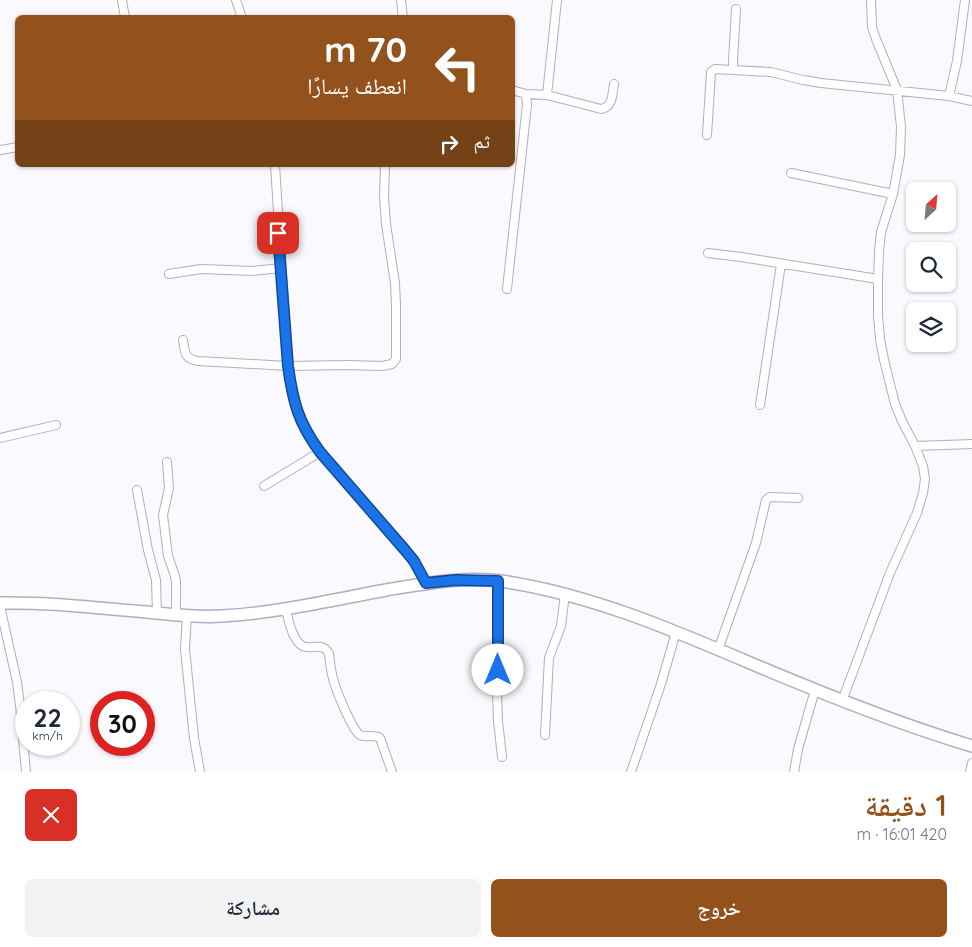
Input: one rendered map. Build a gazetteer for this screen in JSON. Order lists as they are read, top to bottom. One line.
{"north":"top right","page":{"turn":["70 m","انعطف يسارًا"],"then":"ثم","speed":"22 km/h","limit":"30","heading":["1 دقيقة","420 m · 16:01"],"buttons":["خروج","مشاركة"]}}
